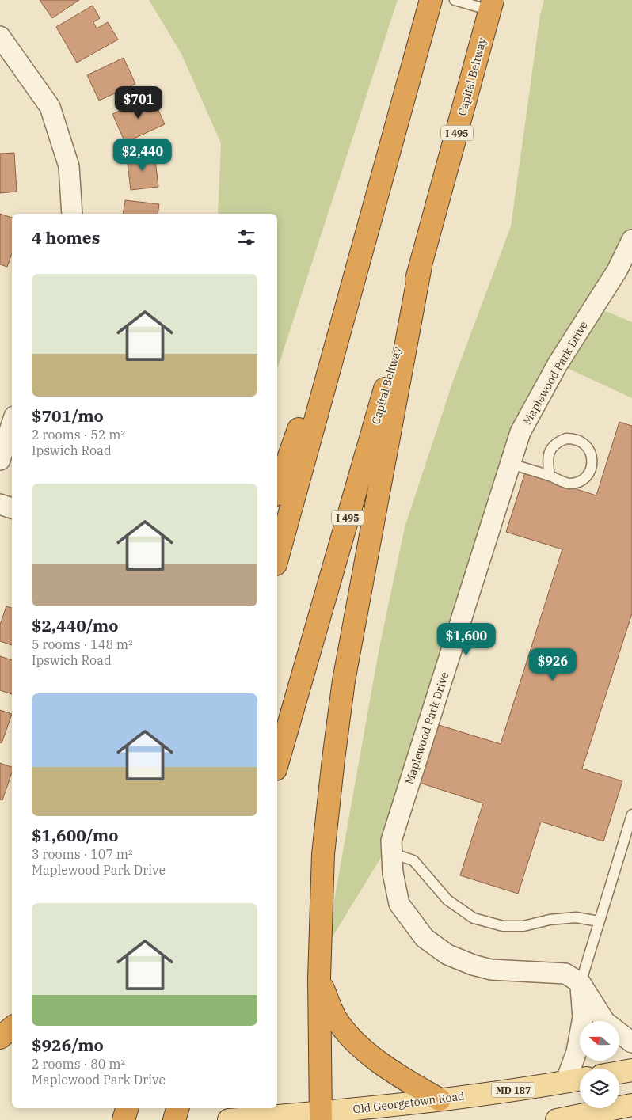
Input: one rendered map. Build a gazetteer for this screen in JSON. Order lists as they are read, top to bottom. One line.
{"streets":{"highway":["Capital Beltway","I 495"],"main road":["MD 187","Old Georgetown Road"],"street":["Maplewood Park Drive"]},"north":"left","page":{"price":["$701","$2,440","$1,600","$926"],"heading":"4 homes","list":[{"name":"$701/mo","note":"2 rooms · 52 m² · Ipswich Road"},{"name":"$2,440/mo","note":"5 rooms · 148 m² · Ipswich Road"},{"name":"$1,600/mo","note":"3 rooms · 107 m² · Maplewood Park Drive"},{"name":"$926/mo","note":"2 rooms · 80 m² · Maplewood Park Drive"}]}}
